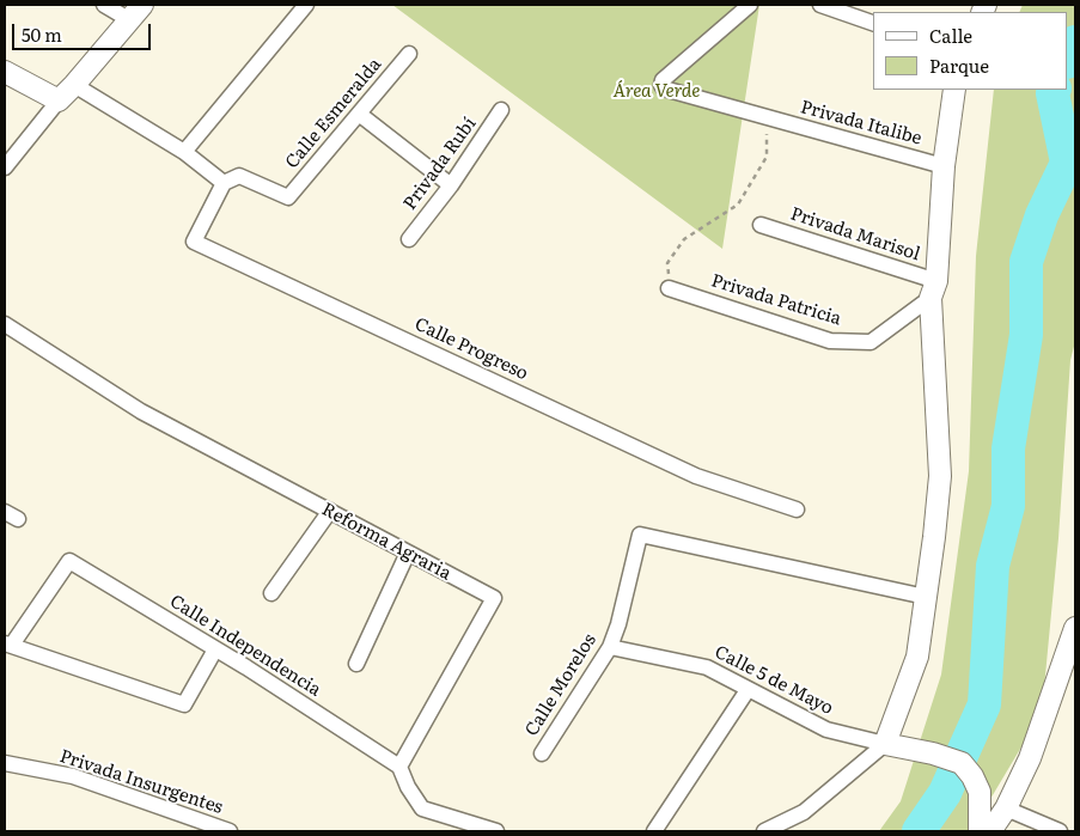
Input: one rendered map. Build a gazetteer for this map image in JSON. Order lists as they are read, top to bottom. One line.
{"streets":{"street":["Calle Esmeralda","Privada Italibe","Privada Rubí","Privada Marisol","Privada Patricia","Calle Progreso","Reforma Agraria","Calle Independencia","Calle 5 de Mayo","Calle Morelos","Privada Insurgentes"]},"crossings":[["Calle Esmeralda","Calle Progreso"],["Privada Marisol","Privada Patricia"],["Reforma Agraria","Calle Independencia"],["Calle 5 de Mayo","Calle Morelos"]],"parks":["Área Verde"],"legend":["Calle","Parque"],"scale_bar":"50 m"}
